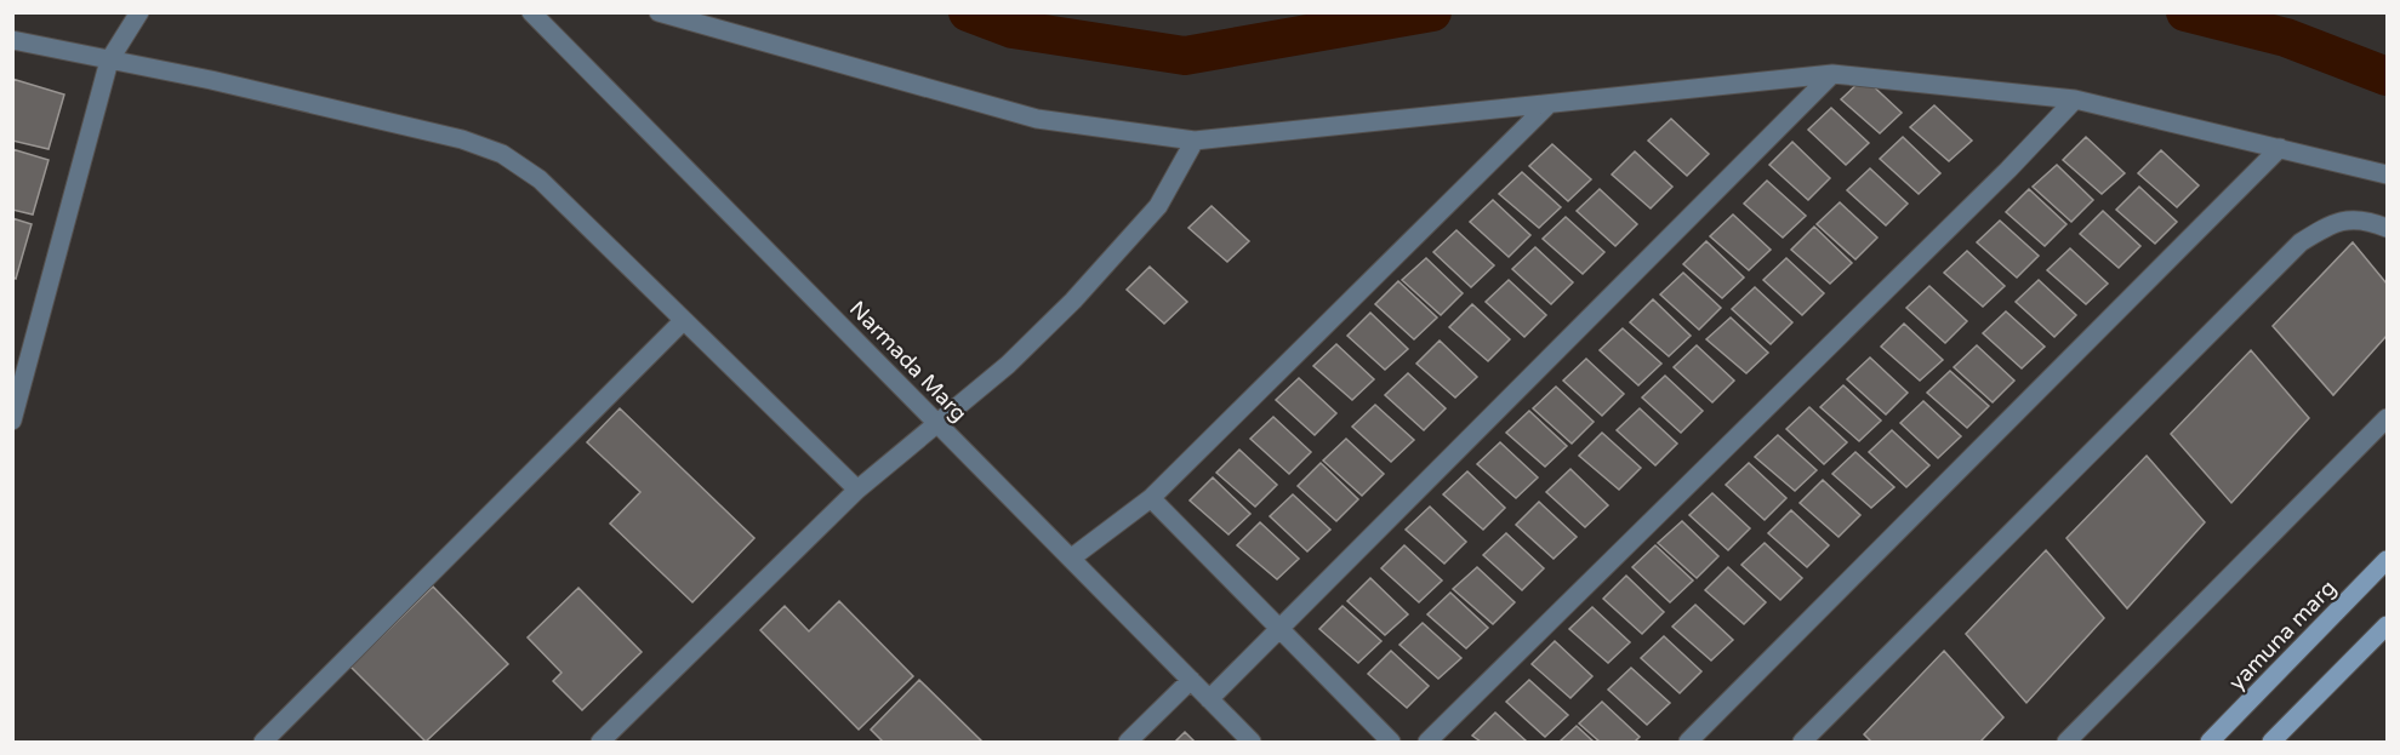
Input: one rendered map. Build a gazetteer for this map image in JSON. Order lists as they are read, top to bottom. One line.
{"streets":{"street":["Narmada Marg","yamuna marg"]}}
